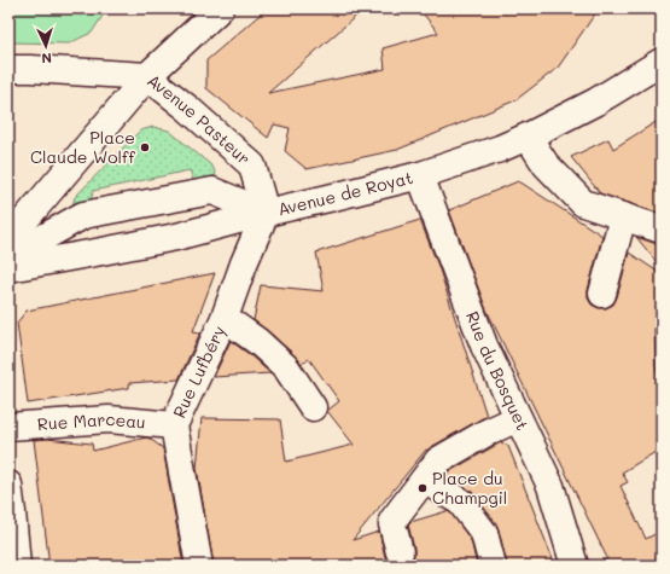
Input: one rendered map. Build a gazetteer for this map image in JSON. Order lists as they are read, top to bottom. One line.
{"streets":{"street":["Avenue Pasteur","Avenue de Royat","Rue du Bosquet","Rue Lufbéry","Rue Marceau"]},"crossings":[["Avenue Pasteur","Avenue de Royat"],["Avenue Pasteur","Rue Lufbéry"],["Avenue de Royat","Rue du Bosquet"],["Avenue de Royat","Rue Lufbéry"],["Rue Lufbéry","Rue Marceau"]],"places":["Place Claude Wolff","Place du Champgil"],"north":"bottom"}
